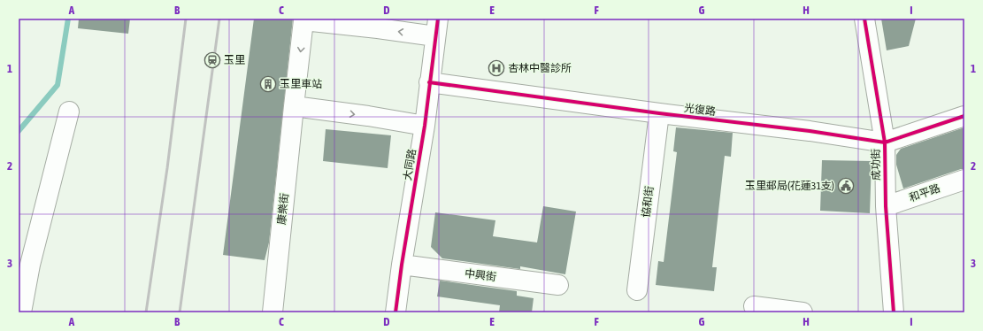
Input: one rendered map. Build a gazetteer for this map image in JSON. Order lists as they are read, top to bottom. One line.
{"streets":{"street":["光復路","大同路","成功街","和平路","協和街","康樂街","中興街"]},"crossings":[["光復路","大同路"],["光復路","成功街"],["光復路","協和街"],["大同路","中興街"],["成功街","和平路"]],"places":{"station":["玉里"],"hospital":["杏林中醫診所"],"building":["玉里車站"],"public building":["玉里郵局(花蓮31支)"]},"grid":{"columns":["A","B","C","D","E","F","G","H","I"],"rows":["1","2","3"]}}
